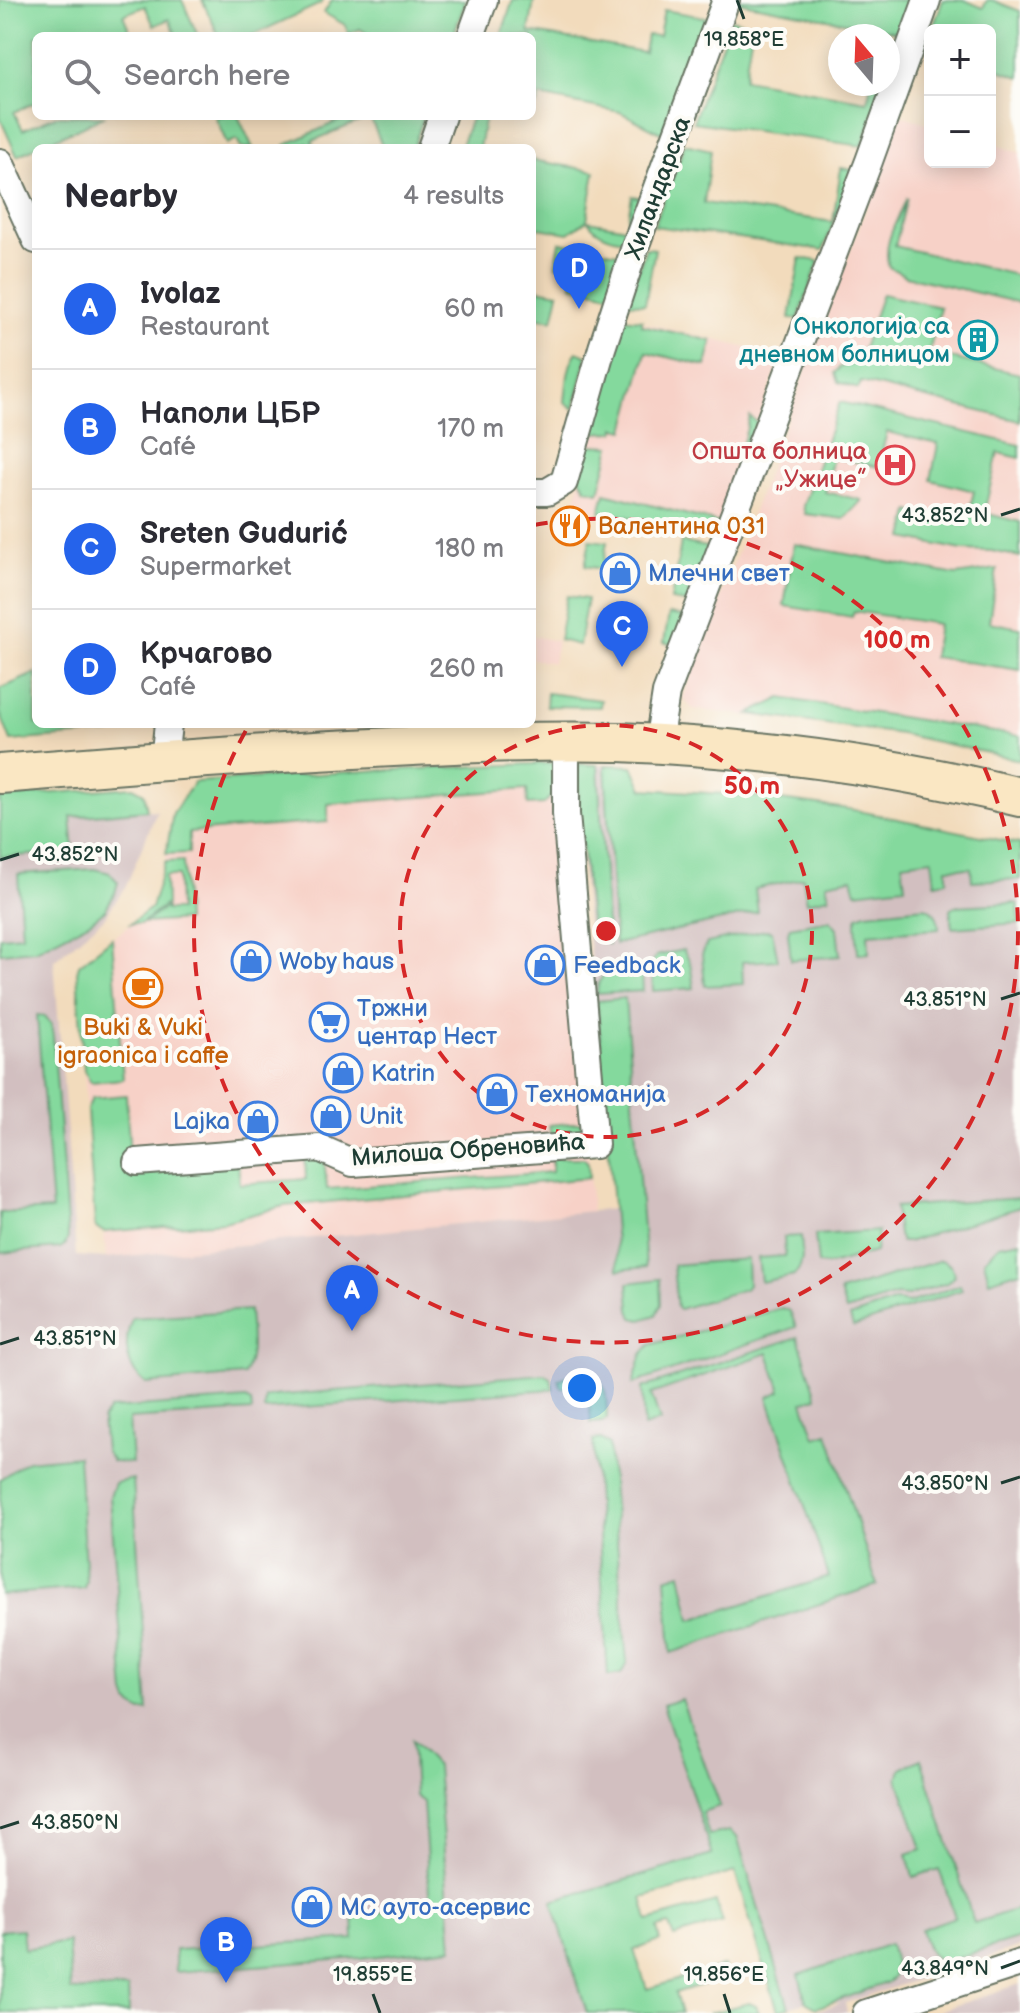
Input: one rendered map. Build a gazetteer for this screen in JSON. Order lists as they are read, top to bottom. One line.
{"streets":{"street":["Хиландарска","Милоша Обреновића"]},"places":{"building":["Онкологија са дневном болницом"],"hospital":["Општа болница „Ужице”"],"restaurant":["Валентина 031"],"shop":["Млечни свет","Woby haus","Feedback","Katrin","Техноманија","Unit","Lajka","МС ауто-асервис"],"cafe":["Buki & Vuki igraonica i caffe"],"supermarket":["Тржни центар Нест"]},"north":"top","page":{"map_buttons":["+","−"],"search":"Search here","heading":["Nearby","4 results"],"pins":["D","C","A","B"],"list":[{"mark":"A","name":"Ivolaz","note":"Restaurant","value":"60 m"},{"mark":"B","name":"Наполи ЦБР","note":"Café","value":"170 m"},{"mark":"C","name":"Sreten Gudurić","note":"Supermarket","value":"180 m"},{"mark":"D","name":"Крчагово","note":"Café","value":"260 m"}]},"coordinates":["19.858°E","43.852°N","43.851°N","43.850°N","43.849°N","19.855°E","19.856°E"],"rings":["100 m","50 m"]}
